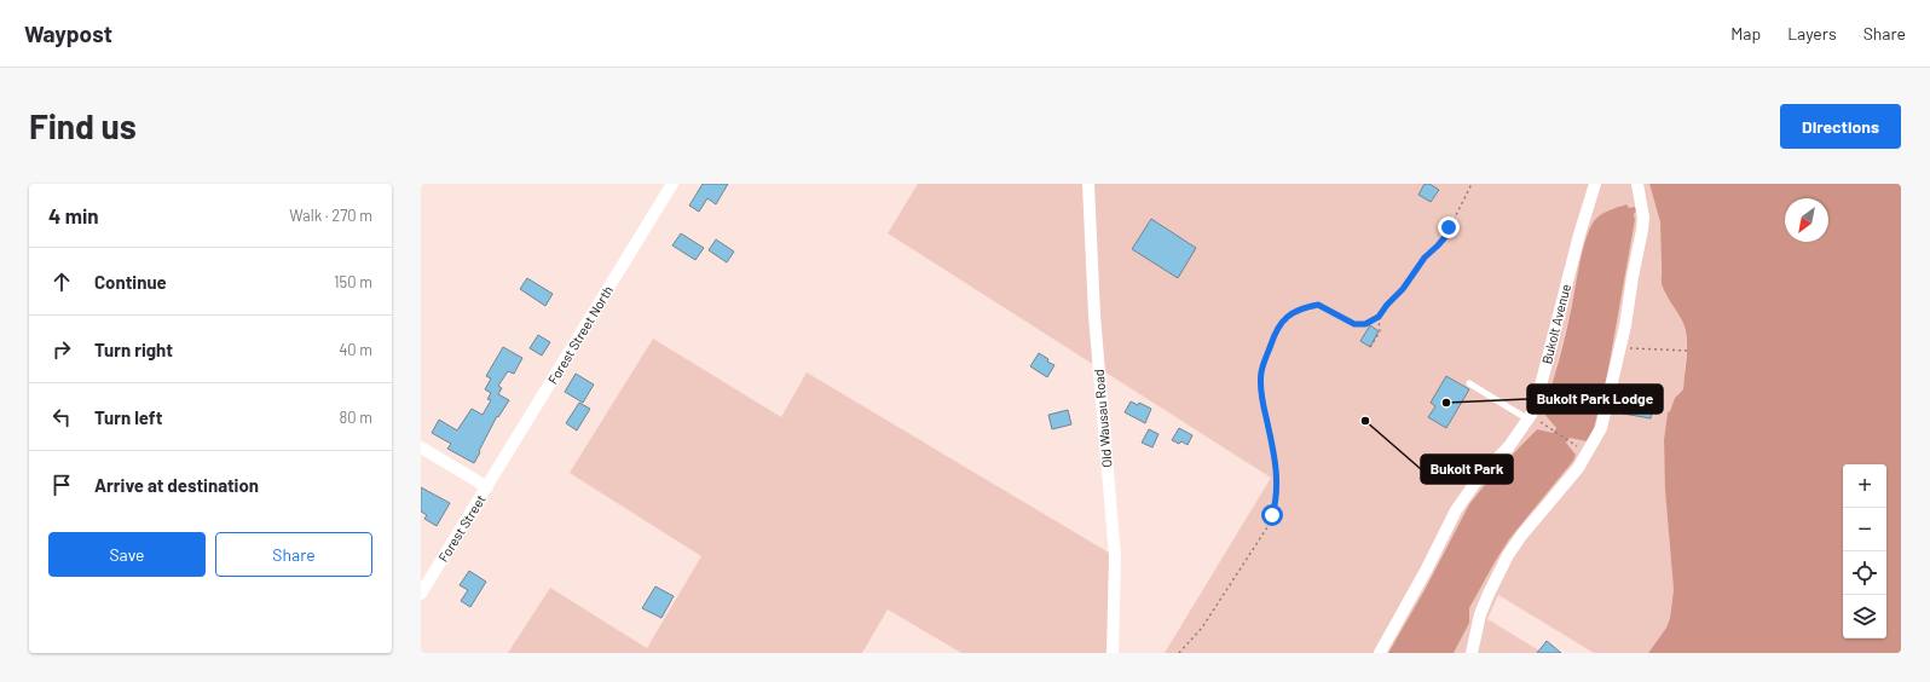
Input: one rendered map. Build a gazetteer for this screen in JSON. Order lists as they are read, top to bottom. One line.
{"streets":{"street":["Bukolt Avenue","Forest Street North","Old Wausau Road","Forest Street"]},"crossings":[["Forest Street North","Forest Street"]],"places":["Bukolt Park Lodge","Bukolt Park"],"north":"bottom left","page":{"header":"Waypost","nav":["Map","Layers","Share"],"buttons":["Directions",["Save","Share"]],"title":"Find us","heading":["4 min","Walk · 270 m"],"list":[["Continue","150 m"],["Turn right","40 m"],["Turn left","80 m"],"Arrive at destination"],"map_buttons":["+","−"]}}
